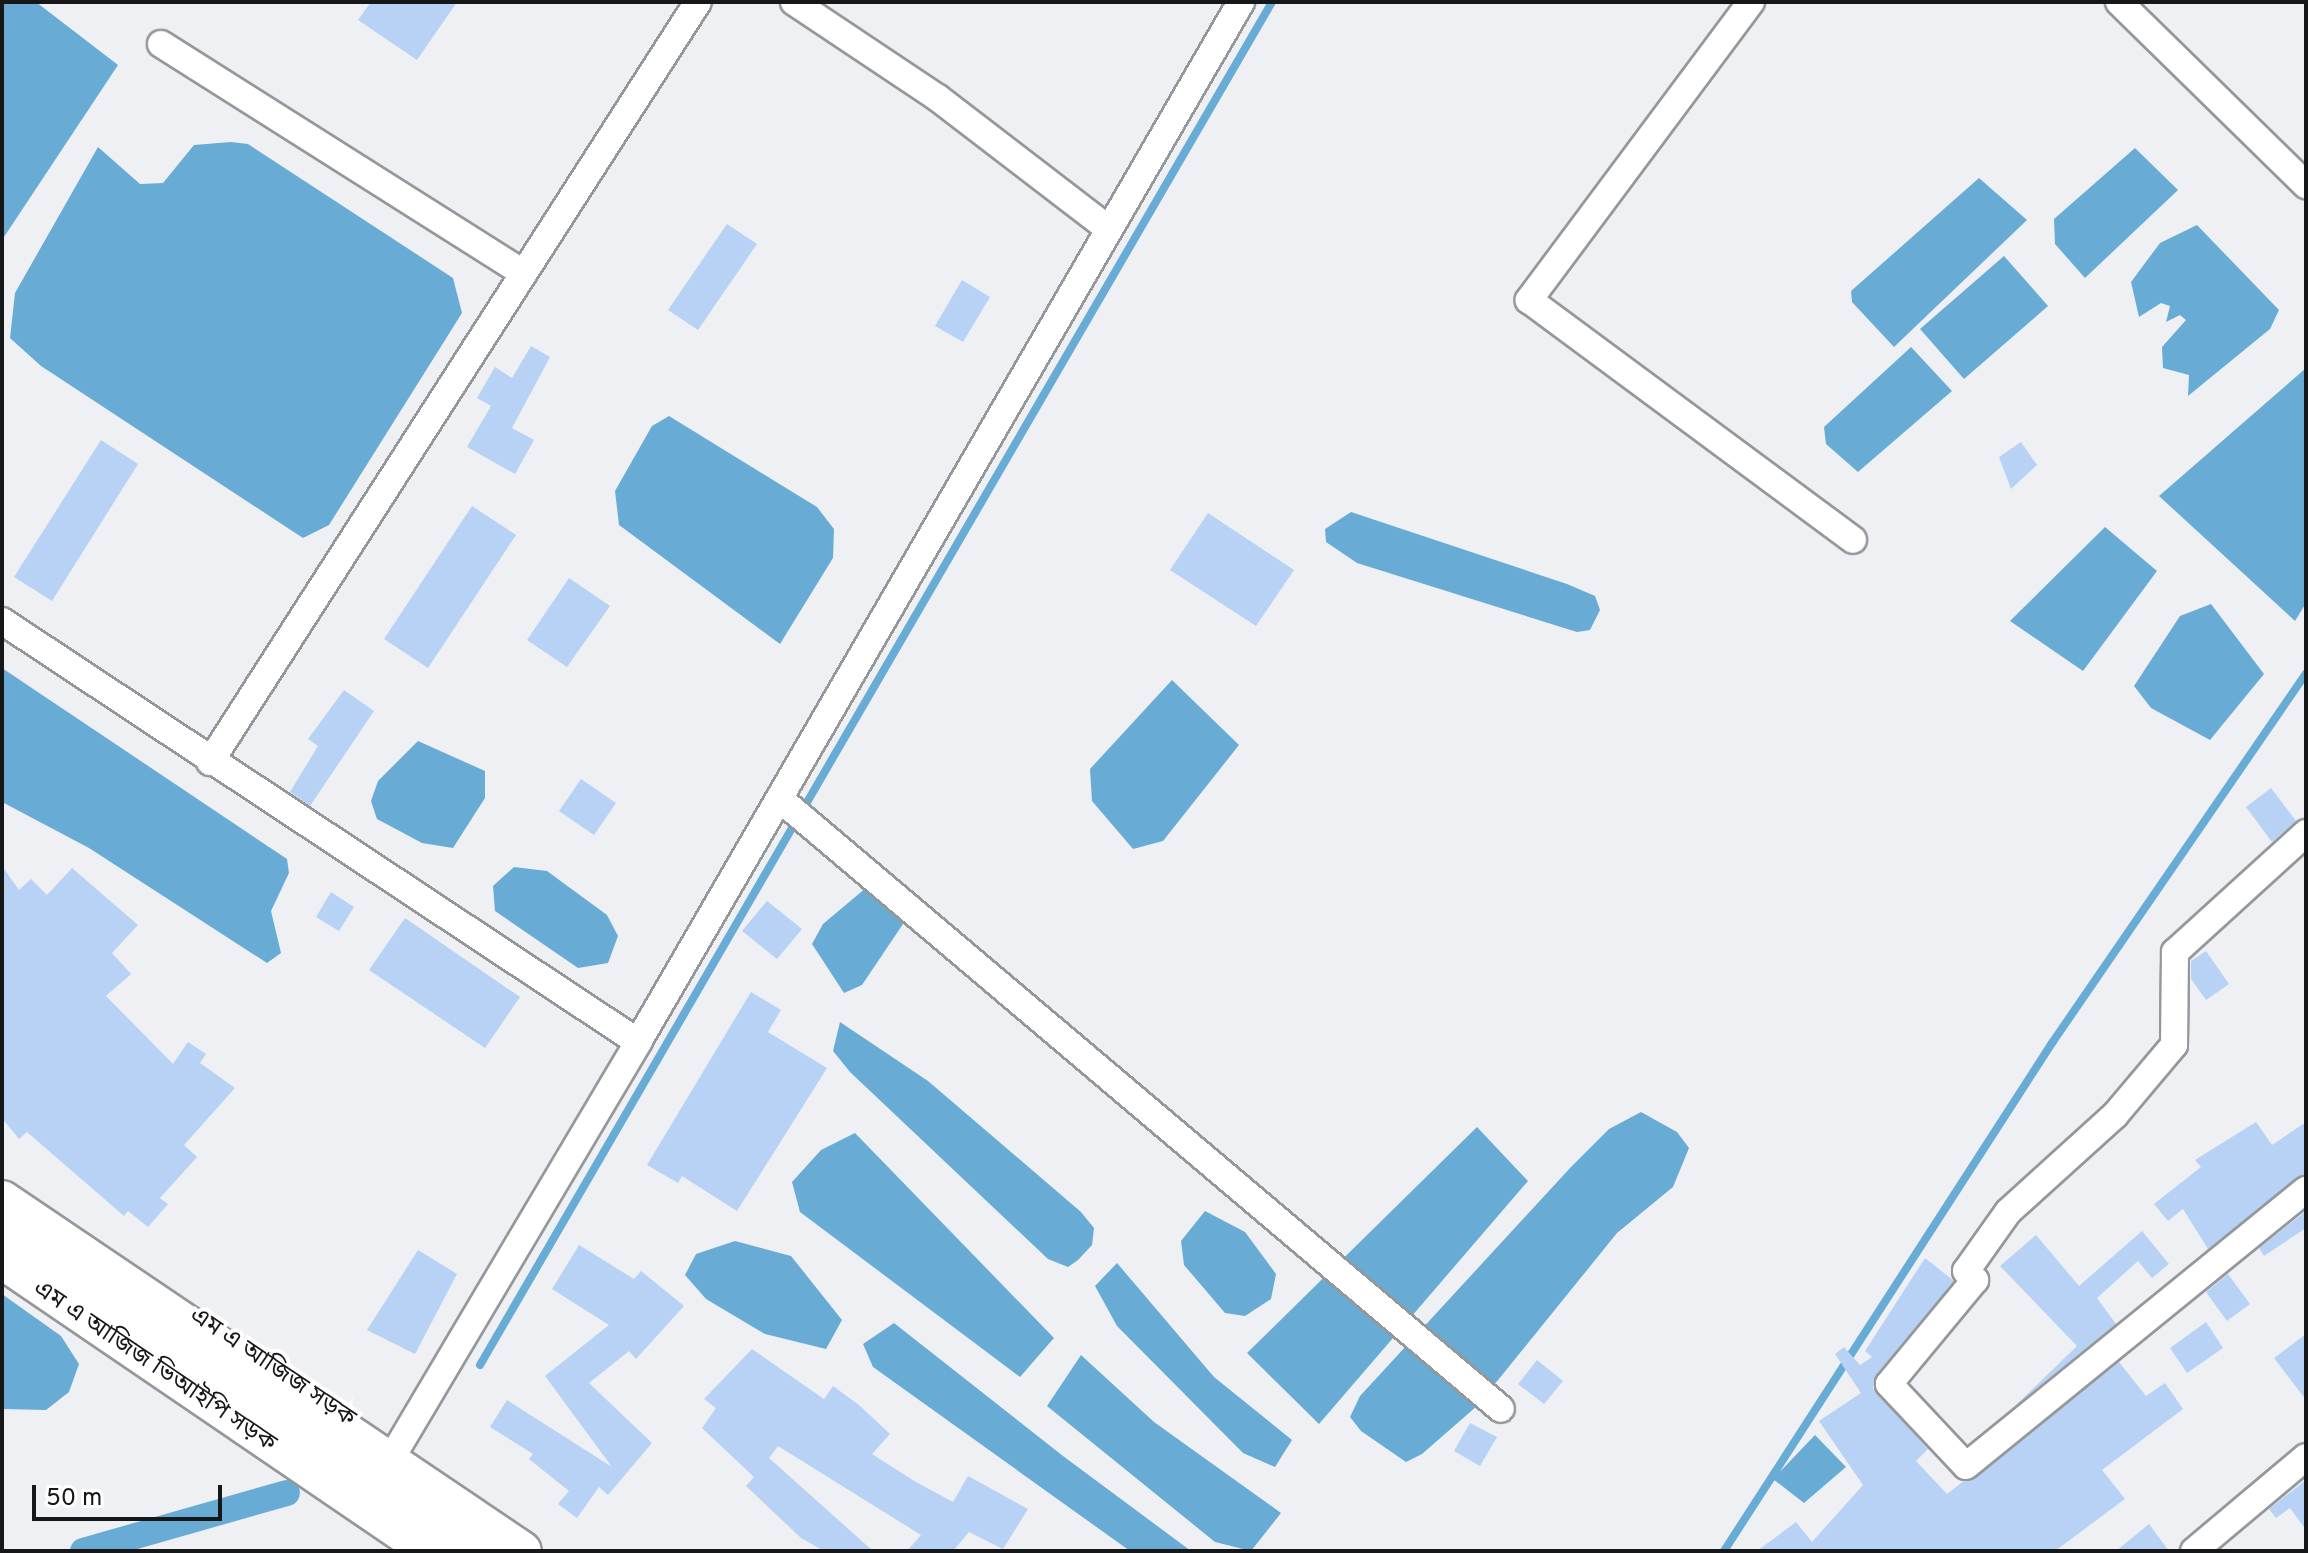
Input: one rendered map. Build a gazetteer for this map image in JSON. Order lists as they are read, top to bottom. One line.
{"streets":{"main road":["এম এ আজিজ ভিআইপি সড়ক","এম এ আজিজ সড়ক"]},"scale_bar":"50 m"}
